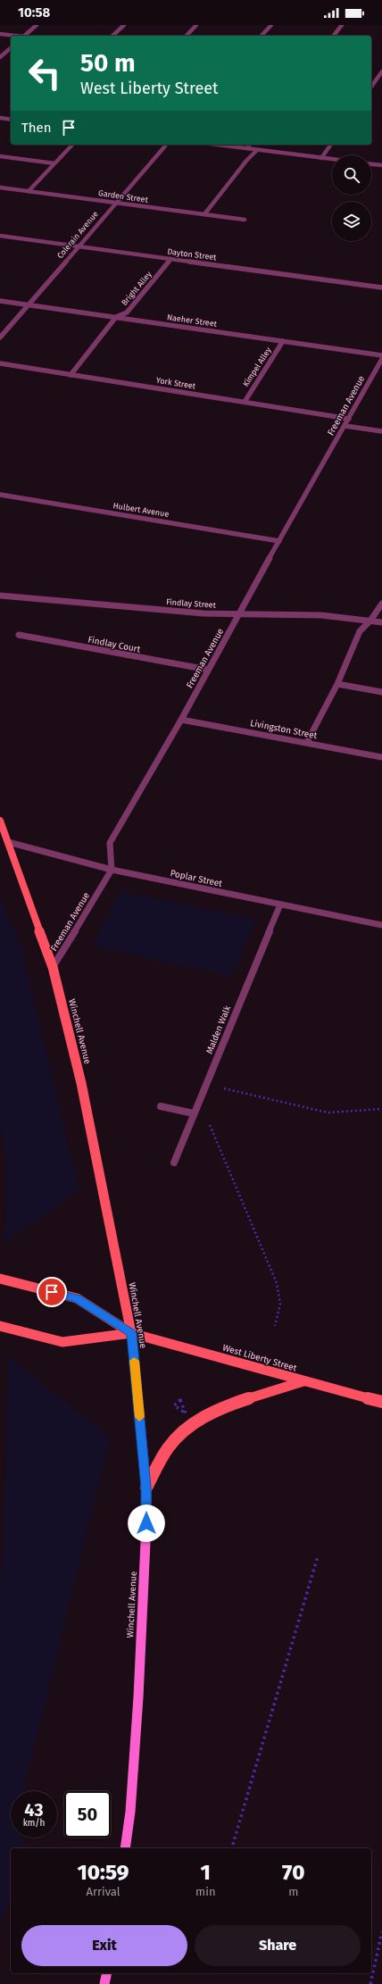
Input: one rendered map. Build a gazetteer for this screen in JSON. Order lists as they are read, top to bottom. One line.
{"streets":{"main road":["Winchell Avenue","West Liberty Street"],"street":["Garden Street","Colerain Avenue","Dayton Street","Bright Alley","Naeher Street","Kimpel Alley","York Street","Freeman Avenue","Hulbert Avenue","Findlay Street","Findlay Court","Livingston Street","Poplar Street","Malden Walk"]},"crossings":[["Garden Street","Colerain Avenue"],["Colerain Avenue","Dayton Street"],["Colerain Avenue","Naeher Street"],["Dayton Street","Bright Alley"],["Bright Alley","Naeher Street"],["Bright Alley","York Street"],["Naeher Street","Kimpel Alley"],["Kimpel Alley","York Street"],["York Street","Freeman Avenue"],["Freeman Avenue","Hulbert Avenue"],["Freeman Avenue","Findlay Street"],["Freeman Avenue","Findlay Court"],["Freeman Avenue","Livingston Street"],["Freeman Avenue","Poplar Street"],["Freeman Avenue","Winchell Avenue"],["Poplar Street","Malden Walk"],["Poplar Street","Winchell Avenue"],["Winchell Avenue","West Liberty Street"]],"page":{"status":"10:58","turn":["50 m","West Liberty Street"],"then":"Then","speed":"43 km/h","limit":"50","eta":["10:59","Arrival","1","min","70","m"],"buttons":["Exit","Share"]}}
